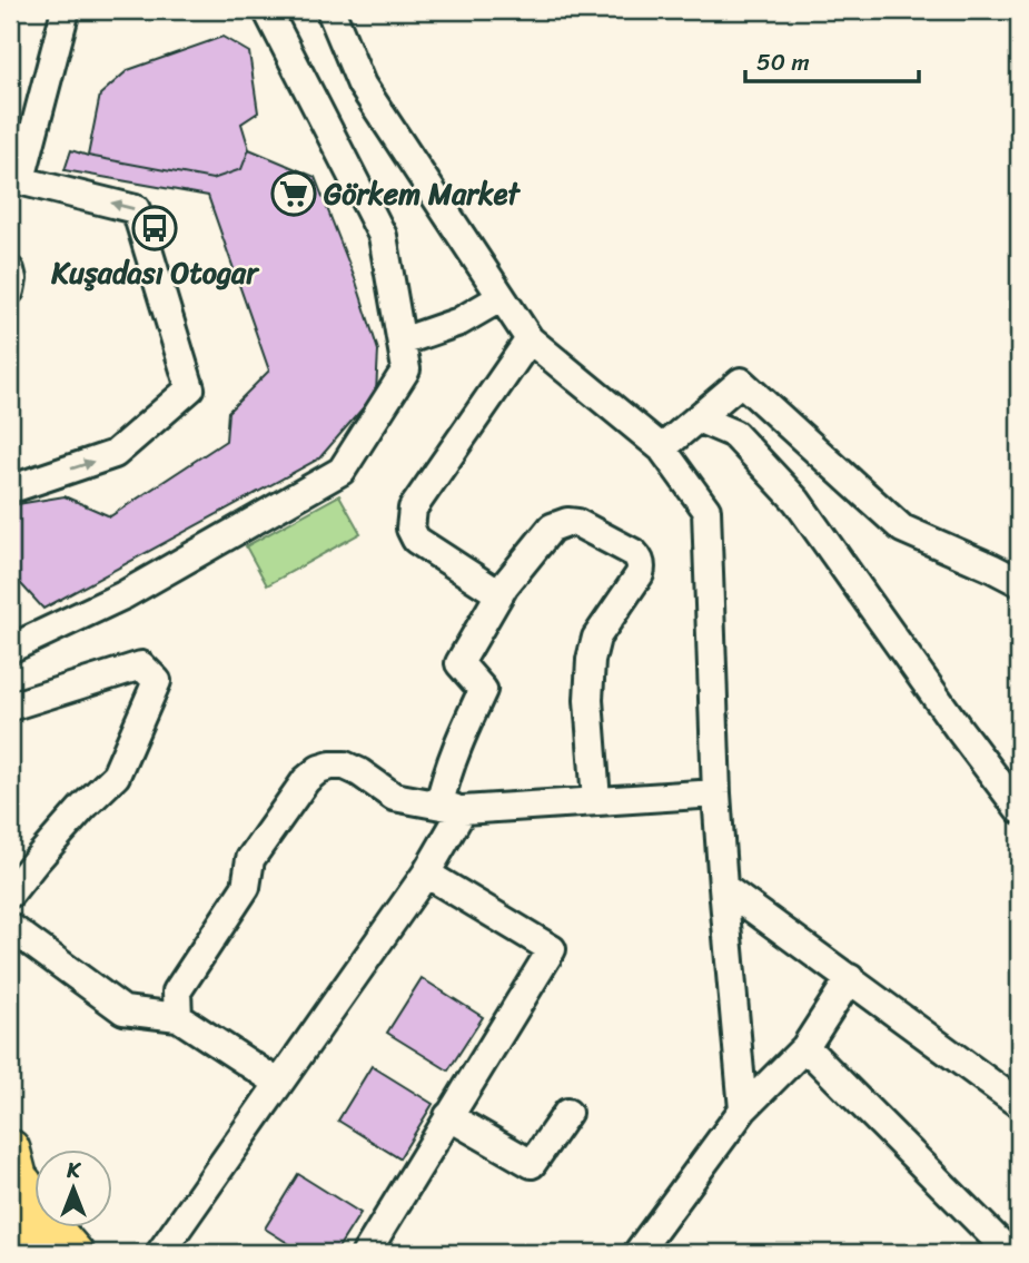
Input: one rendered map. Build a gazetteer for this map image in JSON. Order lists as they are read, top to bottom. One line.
{"places":{"supermarket":["Görkem Market"],"bus stop":["Kuşadası Otogar"]},"scale_bar":"50 m","north":"top"}
